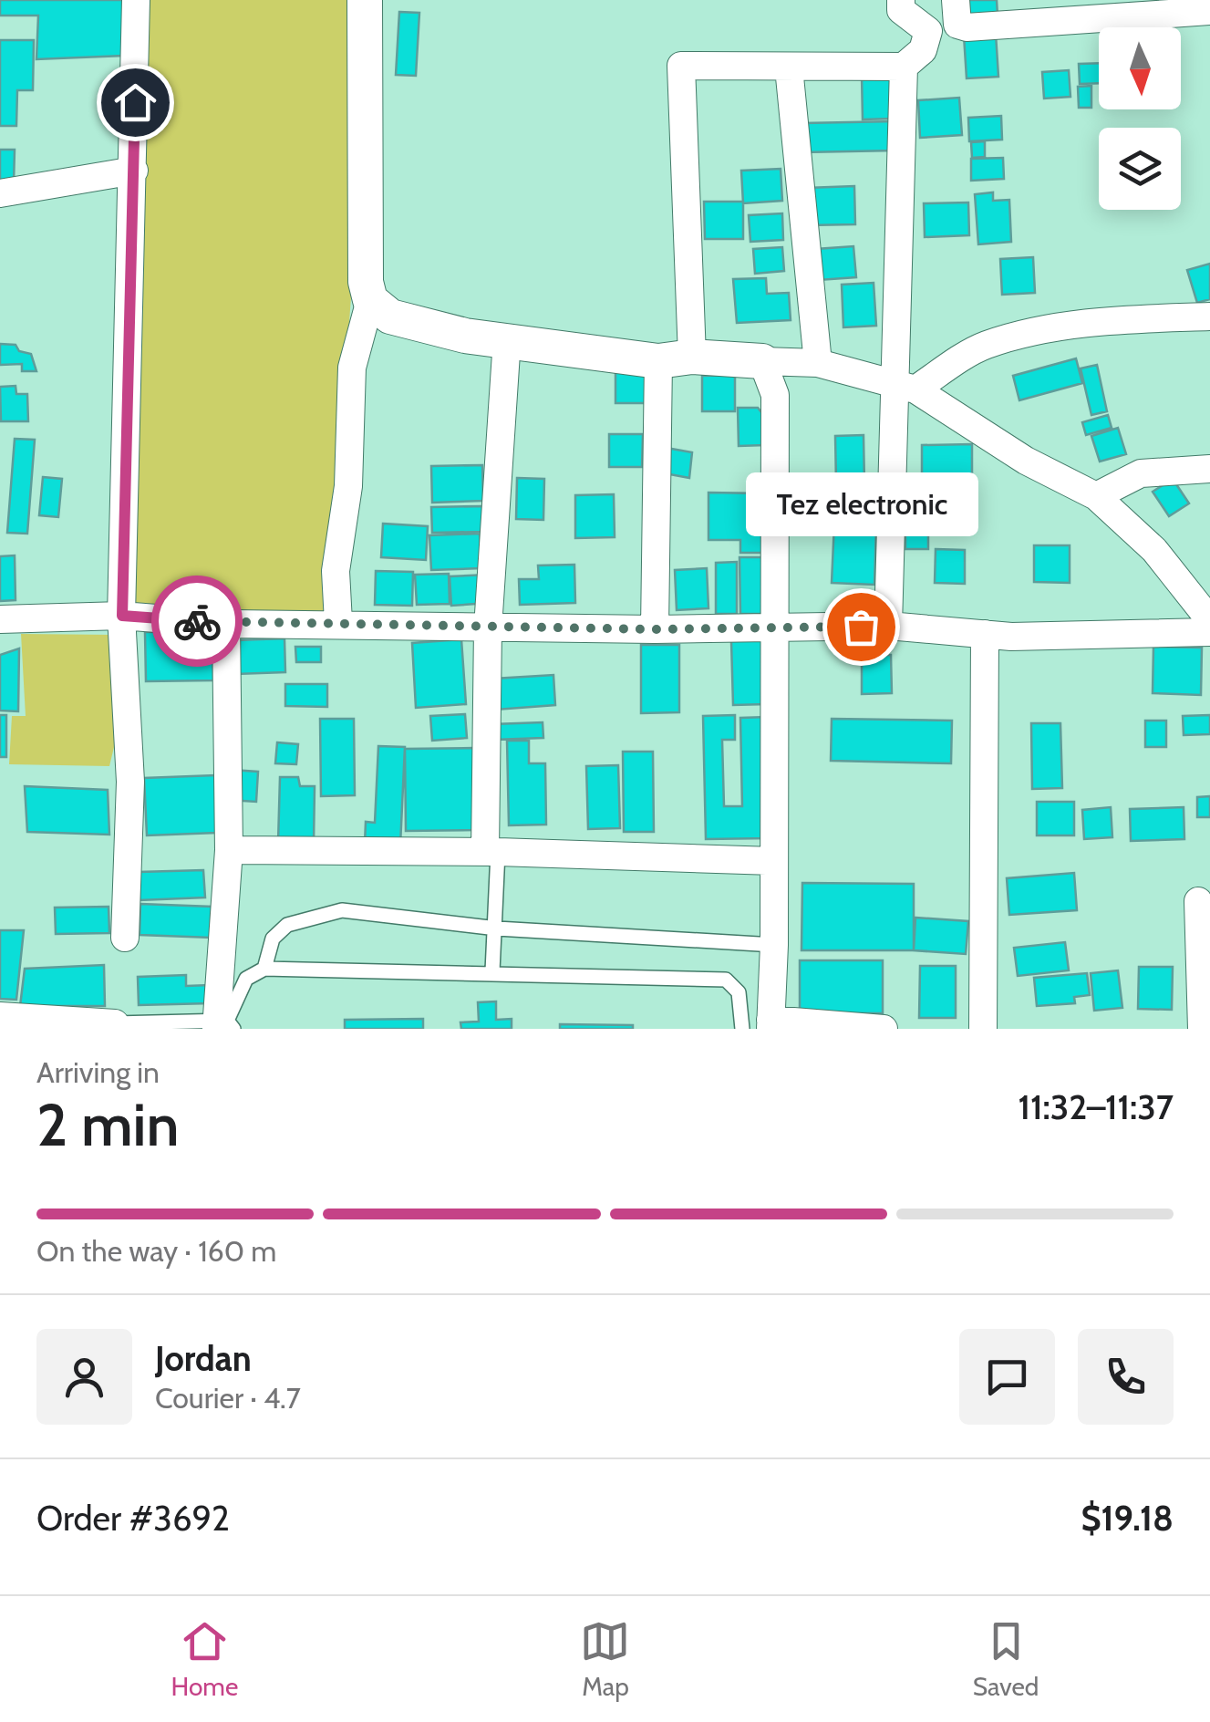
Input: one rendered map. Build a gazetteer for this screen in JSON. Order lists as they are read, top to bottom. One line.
{"places":["Tez electronic"],"north":"bottom","page":{"bubble":"Tez electronic","heading":["2 min","Arriving in","11:32–11:37"],"panel":["Jordan","Courier · 4.7","Order #3692","$19.18"],"bar":"On the way · 160 m","tabs":["Home","Map","Saved"]}}
